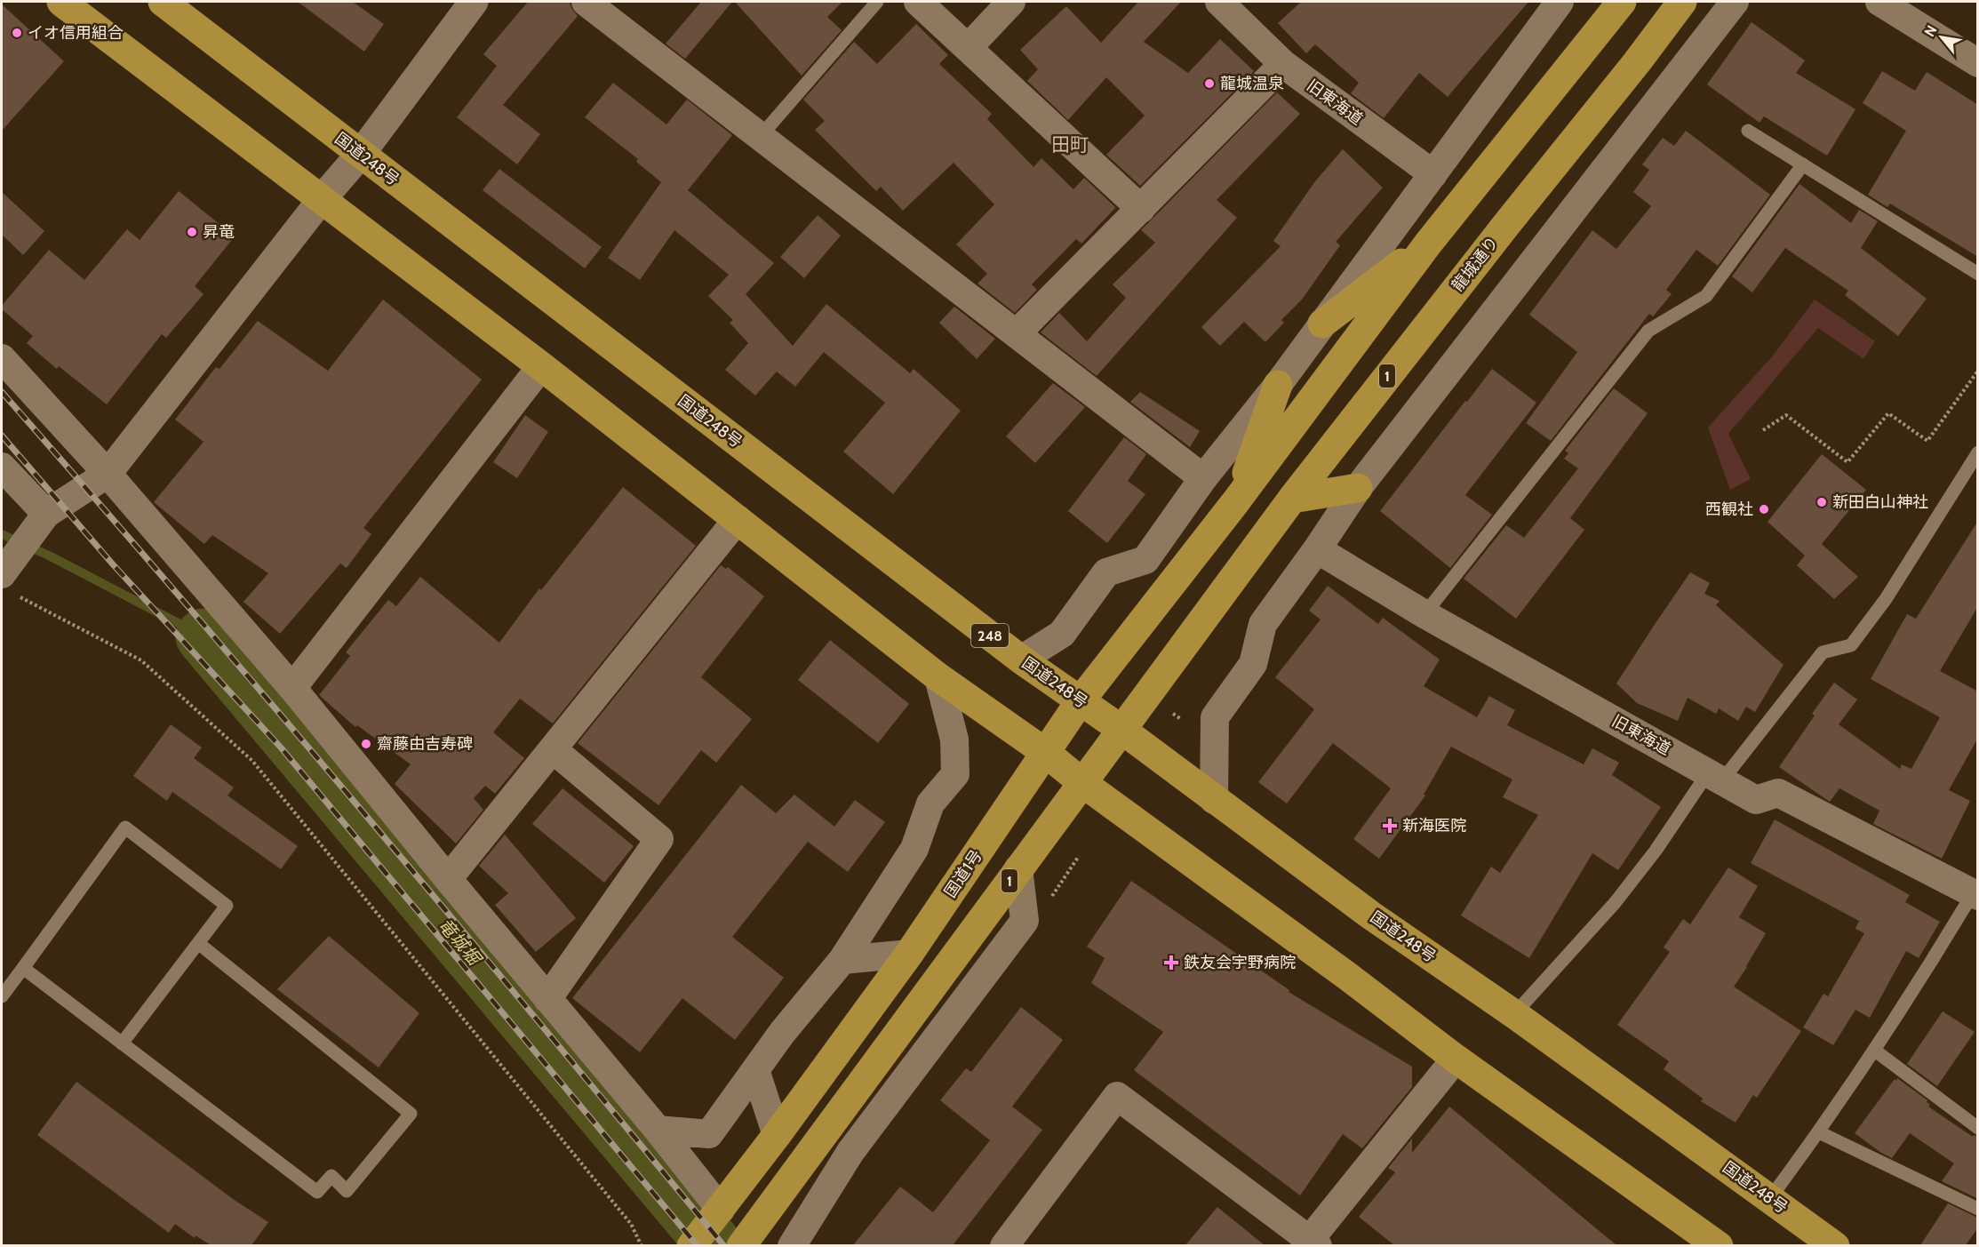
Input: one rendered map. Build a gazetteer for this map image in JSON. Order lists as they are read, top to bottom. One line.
{"streets":{"highway":["国道248号","龍城通り","1","248","国道1号"],"street":["旧東海道"]},"crossings":[["国道248号","龍城通り"],["国道248号","1"],["国道248号","国道1号"],["龍城通り","1"]],"districts":["田町"],"water":["竜城堀"],"places":{"other":["イオ信用組合","龍城温泉","昇竜","新田白山神社","西観社","齋藤由吉寿碑"],"health":["新海医院","鉄友会宇野病院"]},"north":"top left"}
